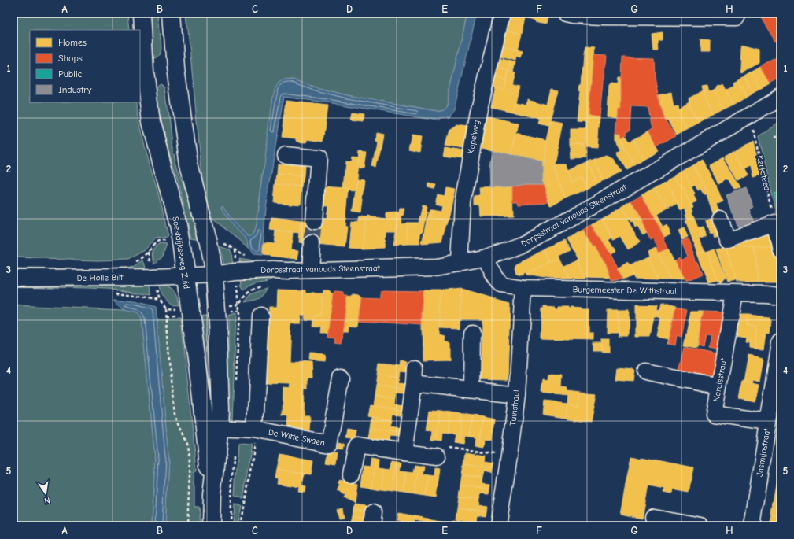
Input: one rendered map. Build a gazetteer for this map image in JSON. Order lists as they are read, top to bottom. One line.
{"streets":{"main road":["Soestdijkseweg Zuid"],"street":["Kapelweg","Dorpsstraat vanouds Steenstraat","De Holle Bilt","Burgemeester De Withstraat","Narcisstraat","Tuinstraat","De Witte Swaen","Jasmijnstraat"],"path":["Kerksteeg"]},"crossings":[["Kapelweg","Dorpsstraat vanouds Steenstraat"],["Kerksteeg","Dorpsstraat vanouds Steenstraat"],["Dorpsstraat vanouds Steenstraat","Soestdijkseweg Zuid"],["Dorpsstraat vanouds Steenstraat","De Holle Bilt"],["Dorpsstraat vanouds Steenstraat","Burgemeester De Withstraat"],["Soestdijkseweg Zuid","De Holle Bilt"],["Soestdijkseweg Zuid","De Witte Swaen"],["Burgemeester De Withstraat","Narcisstraat"],["Burgemeester De Withstraat","Tuinstraat"],["Narcisstraat","Jasmijnstraat"]],"legend":["Homes","Shops","Public","Industry"],"north":"bottom","grid":{"columns":["A","B","C","D","E","F","G","H"],"rows":["1","2","3","4","5"]}}
